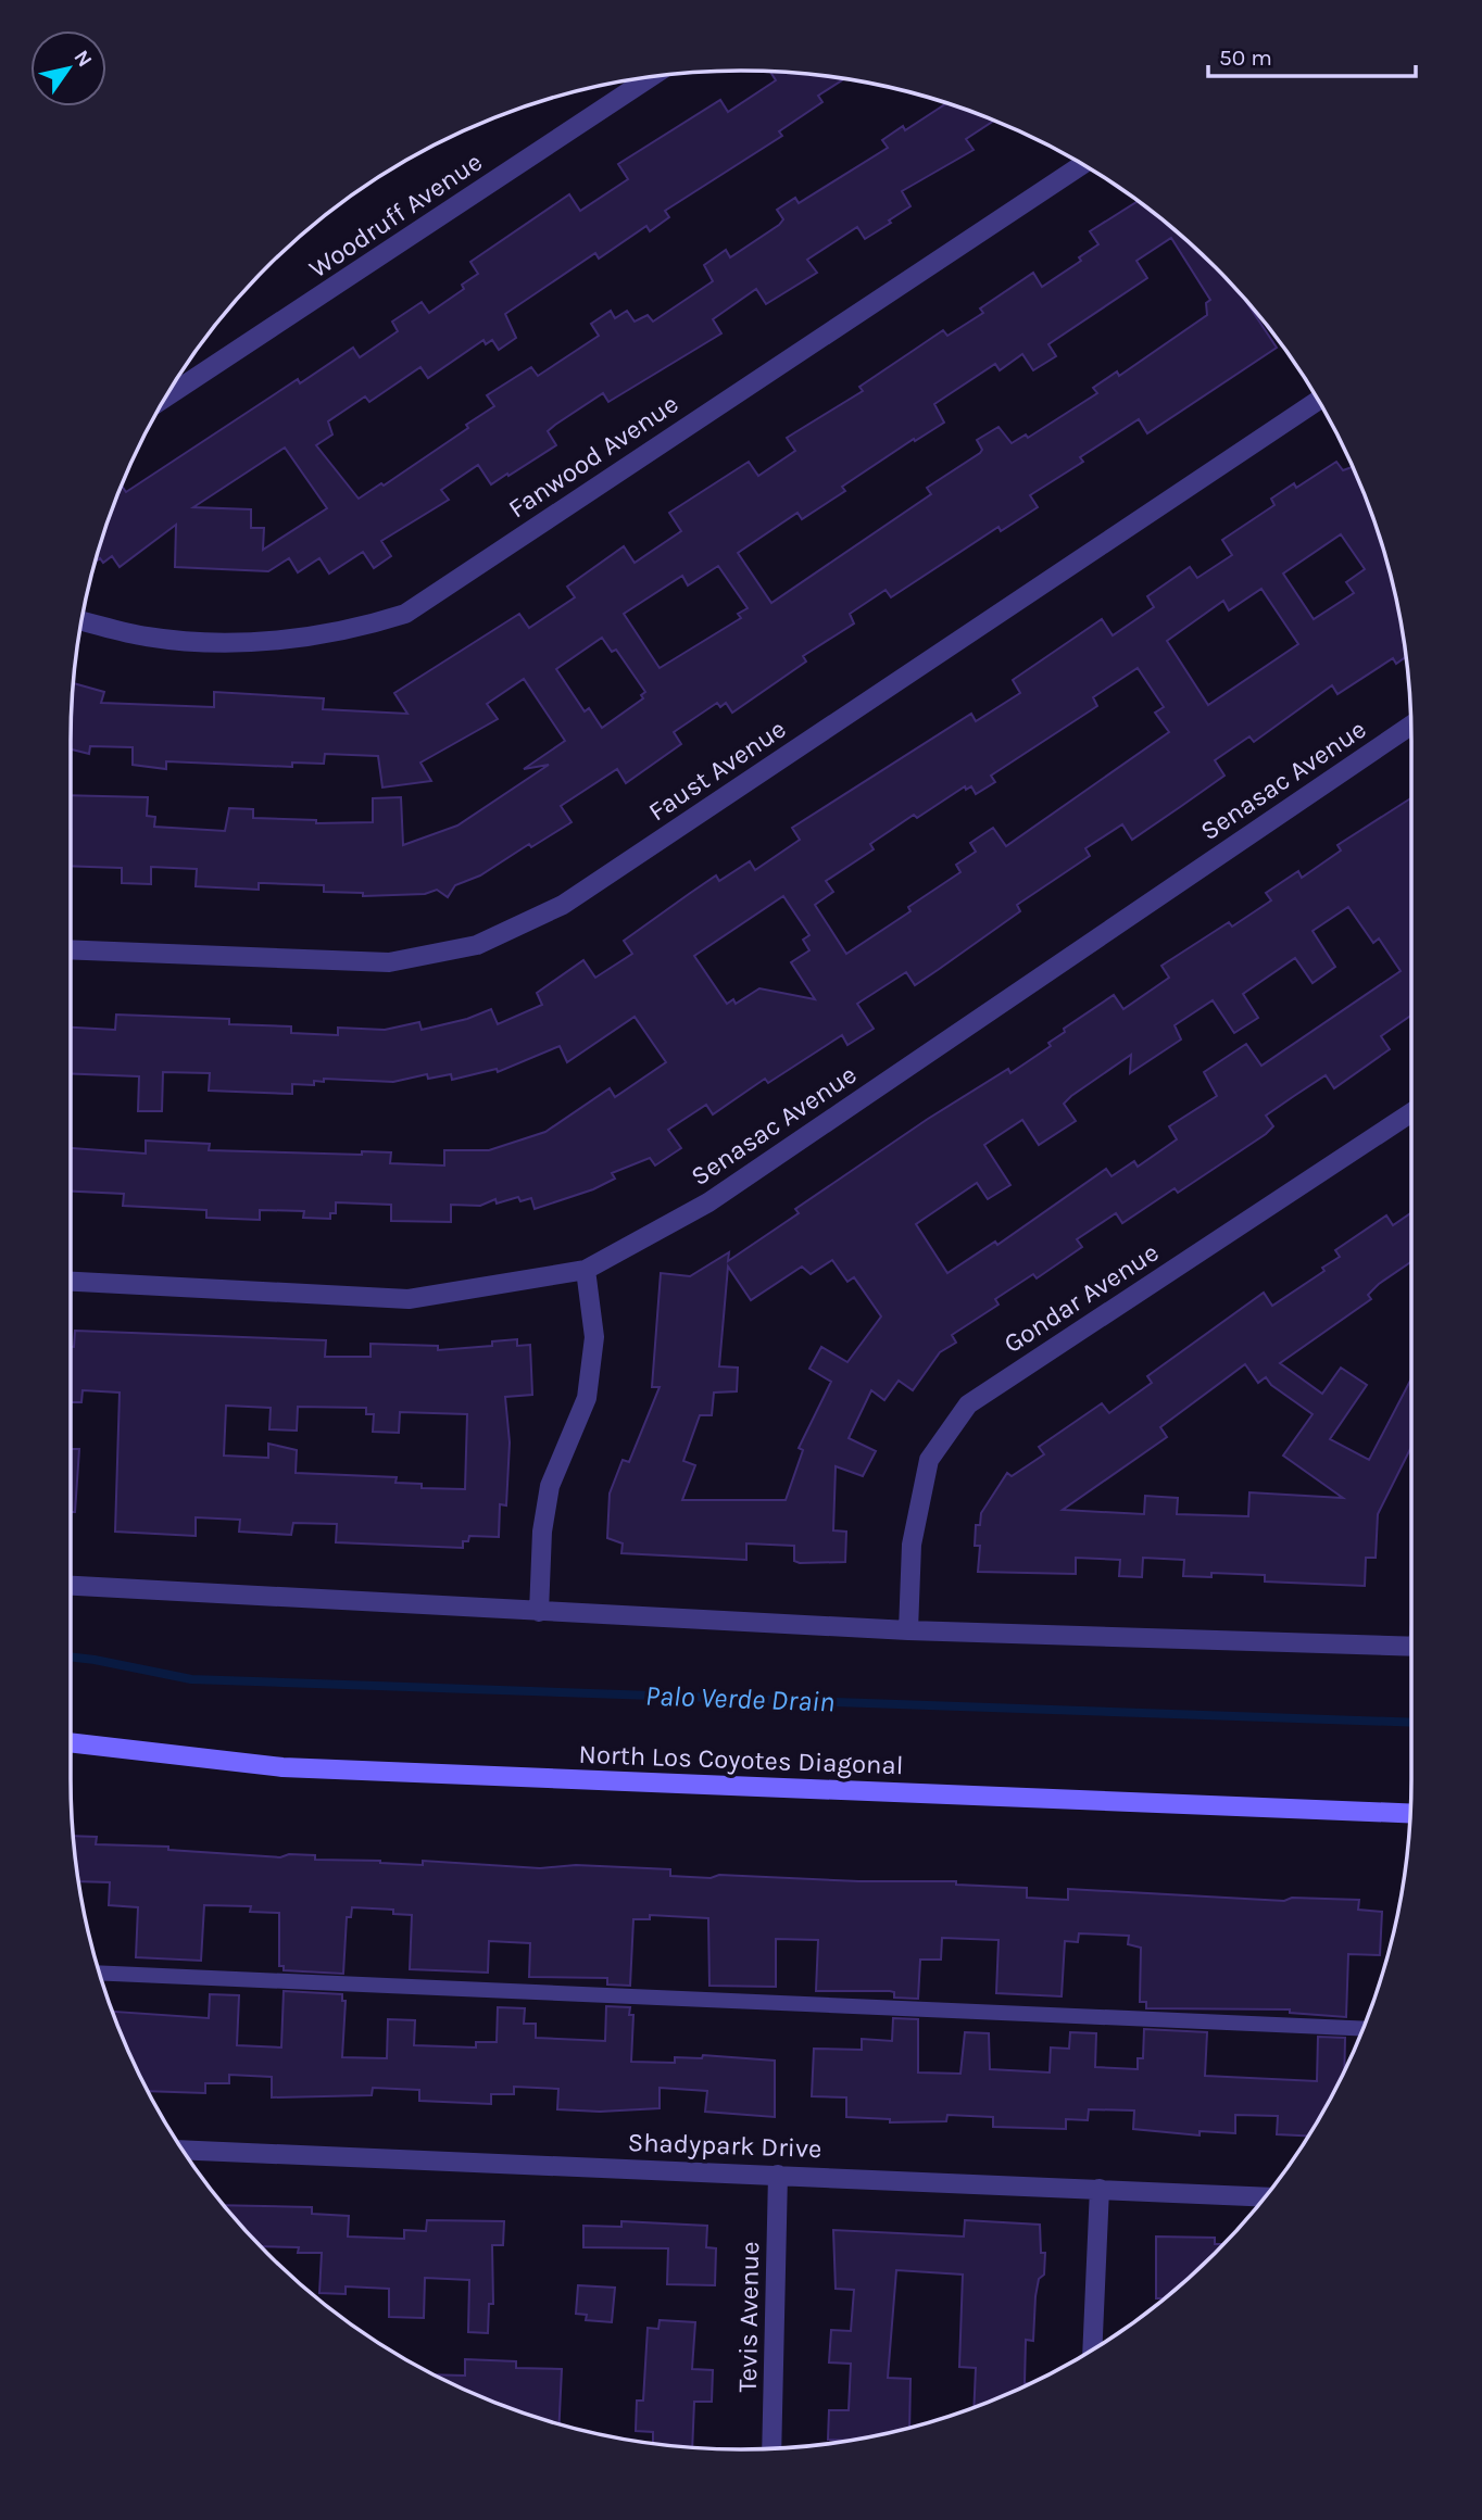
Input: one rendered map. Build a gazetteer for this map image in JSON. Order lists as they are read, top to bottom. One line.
{"streets":{"main road":["North Los Coyotes Diagonal"],"street":["Woodruff Avenue","Fanwood Avenue","Faust Avenue","Senasac Avenue","Gondar Avenue","Shadypark Drive","Tevis Avenue"]},"crossings":[["Shadypark Drive","Tevis Avenue"]],"water":["Palo Verde Drain"],"scale_bar":"50 m","north":"top right"}
